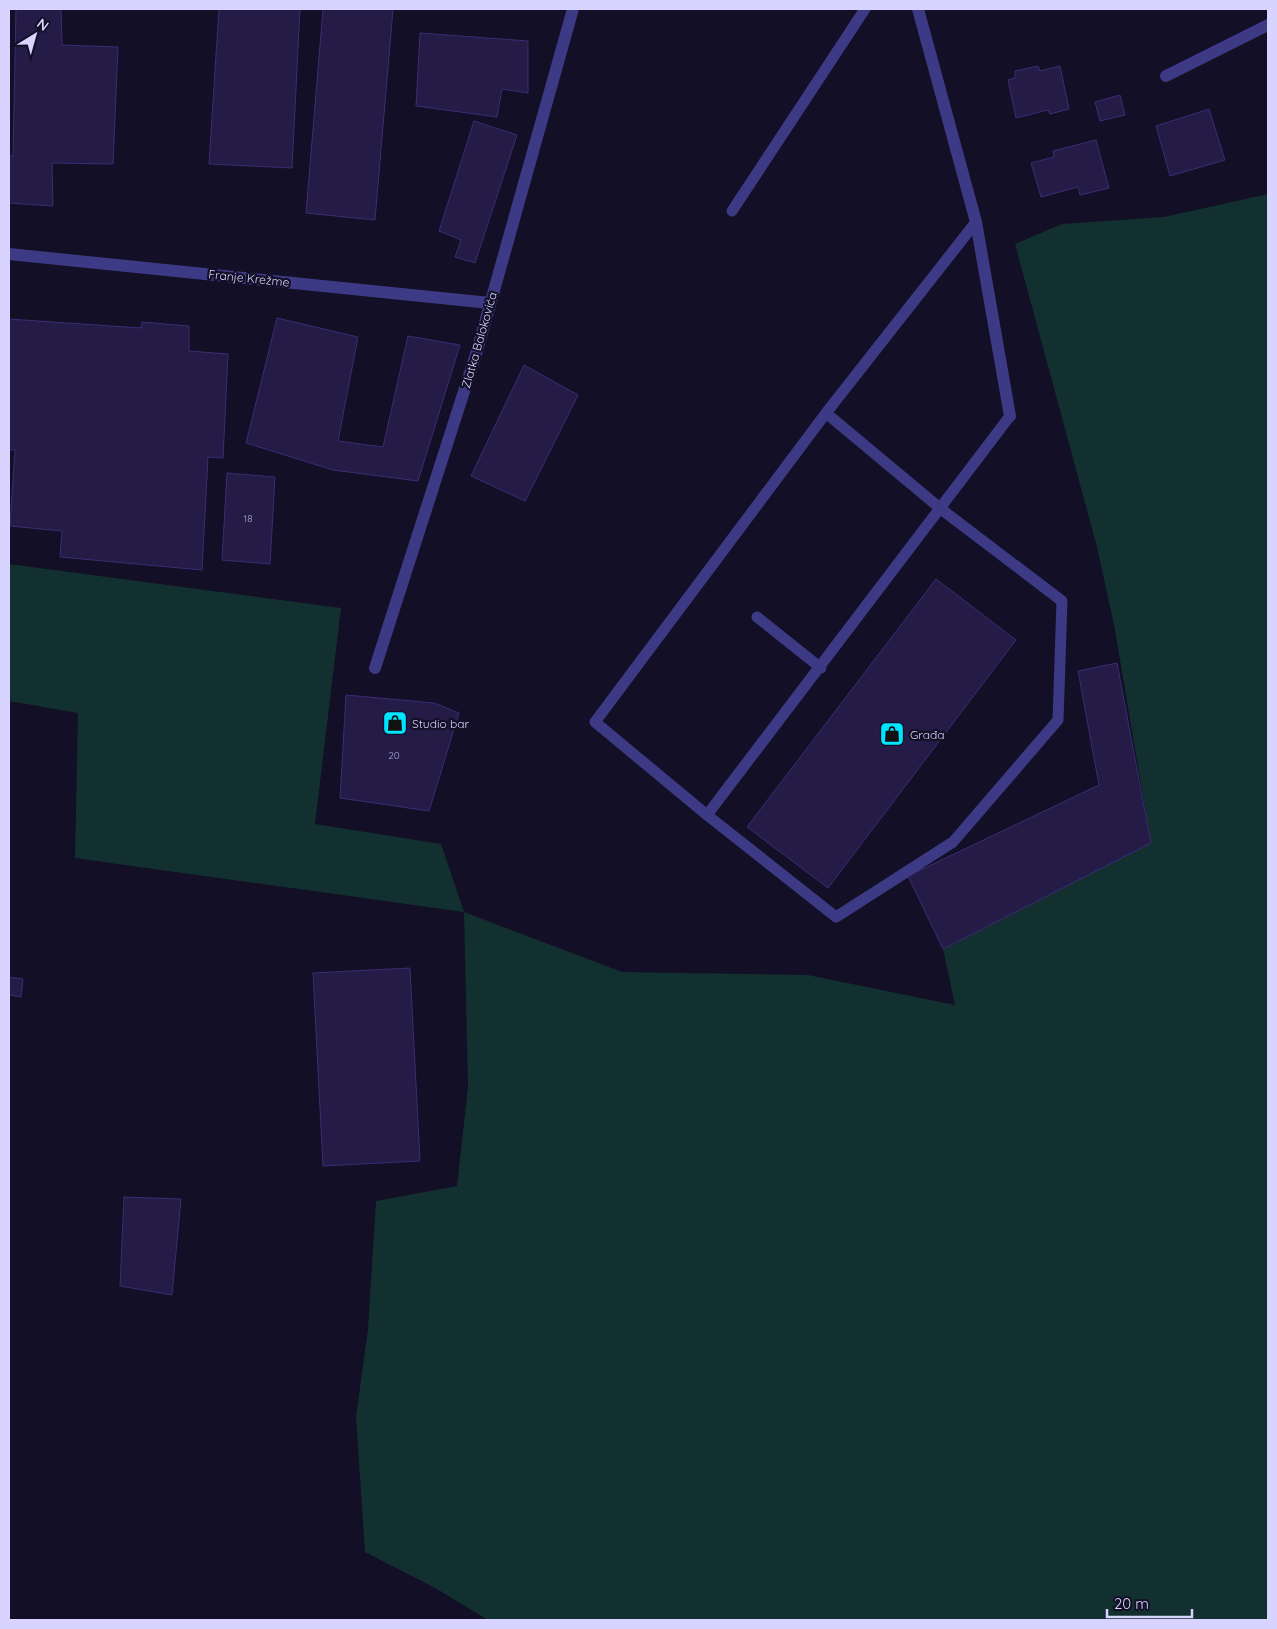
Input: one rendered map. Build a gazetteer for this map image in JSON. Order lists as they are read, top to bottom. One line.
{"streets":{"street":["Franje Krežme","Zlatka Balokovića"]},"crossings":[["Franje Krežme","Zlatka Balokovića"]],"places":{"shop":["Studio bar","Građa"]},"house_numbers":["18","20"],"scale_bar":"20 m","north":"top right"}
